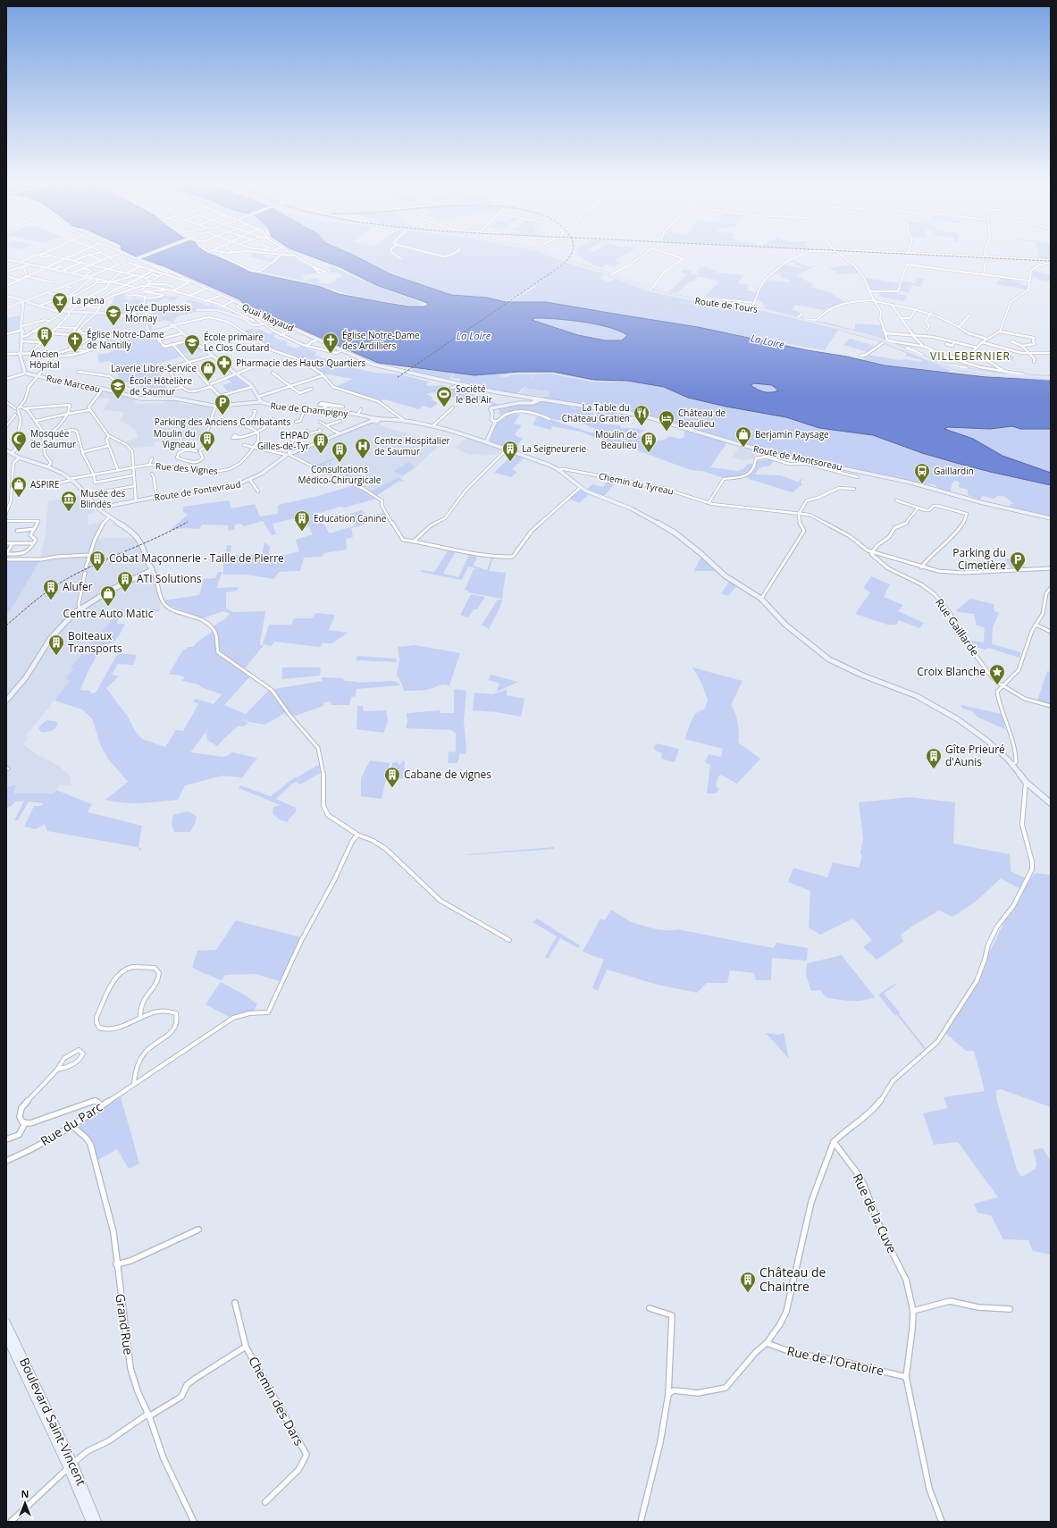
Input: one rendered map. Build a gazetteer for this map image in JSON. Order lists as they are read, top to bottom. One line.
{"streets":{"main road":["Route de Tours"],"street":["Quai Mayaud","Rue Marceau","Rue de Champigny","Route de Montsoreau","Rue des Vignes","Chemin du Tyreau","Route de Fontevraud","Rue Gaillarde","Rue du Parc","Rue de la Cuve","Grand'Rue","Rue de l'Oratoire","Chemin des Dars","Boulevard Saint-Vincent"]},"crossings":[["Quai Mayaud","Route de Montsoreau"],["Rue Marceau","Rue de Champigny"],["Rue de Champigny","Route de Fontevraud"],["Chemin du Tyreau","Rue Gaillarde"],["Rue du Parc","Grand'Rue"],["Rue de la Cuve","Rue de l'Oratoire"],["Grand'Rue","Chemin des Dars"],["Chemin des Dars","Boulevard Saint-Vincent"]],"districts":["VILLEBERNIER"],"water":["La Loire"],"places":{"bar":["La pena"],"school or university":["Lycée Duplessis Mornay","École primaire Le Clos Coutard","École Hôtelière de Saumur"],"building":["Ancien Hôpital","Moulin du Vigneau","Moulin de Beaulieu","EHPAD Gilles-de-Tyr","La Seigneurerie","Consultations Médico-Chirurgicale","Education Canine","Cobat Maçonnerie - Taille de Pierre","ATI Solutions","Alufer","Boiteaux Transports","Gîte Prieuré d'Aunis","Cabane de vignes","Château de Chaintre"],"church":["Église Notre-Dame de Nantilly","Église Notre-Dame des Ardilliers"],"pharmacy":["Pharmacie des Hauts Quartiers"],"shop":["Laverie Libre-Service","Berjamin Paysage","ASPIRE","Centre Auto Matic"],"sports":["Société le Bel Air"],"parking":["Parking des Anciens Combatants","Parking du Cimetière"],"restaurant":["La Table du Château Gratien"],"hotel":["Château de Beaulieu"],"mosque":["Mosquée de Saumur"],"hospital":["Centre Hospitalier de Saumur"],"bus stop":["Gaillardin"],"museum":["Musée des Blindés"],"place":["Croix Blanche"]},"north":"top"}
